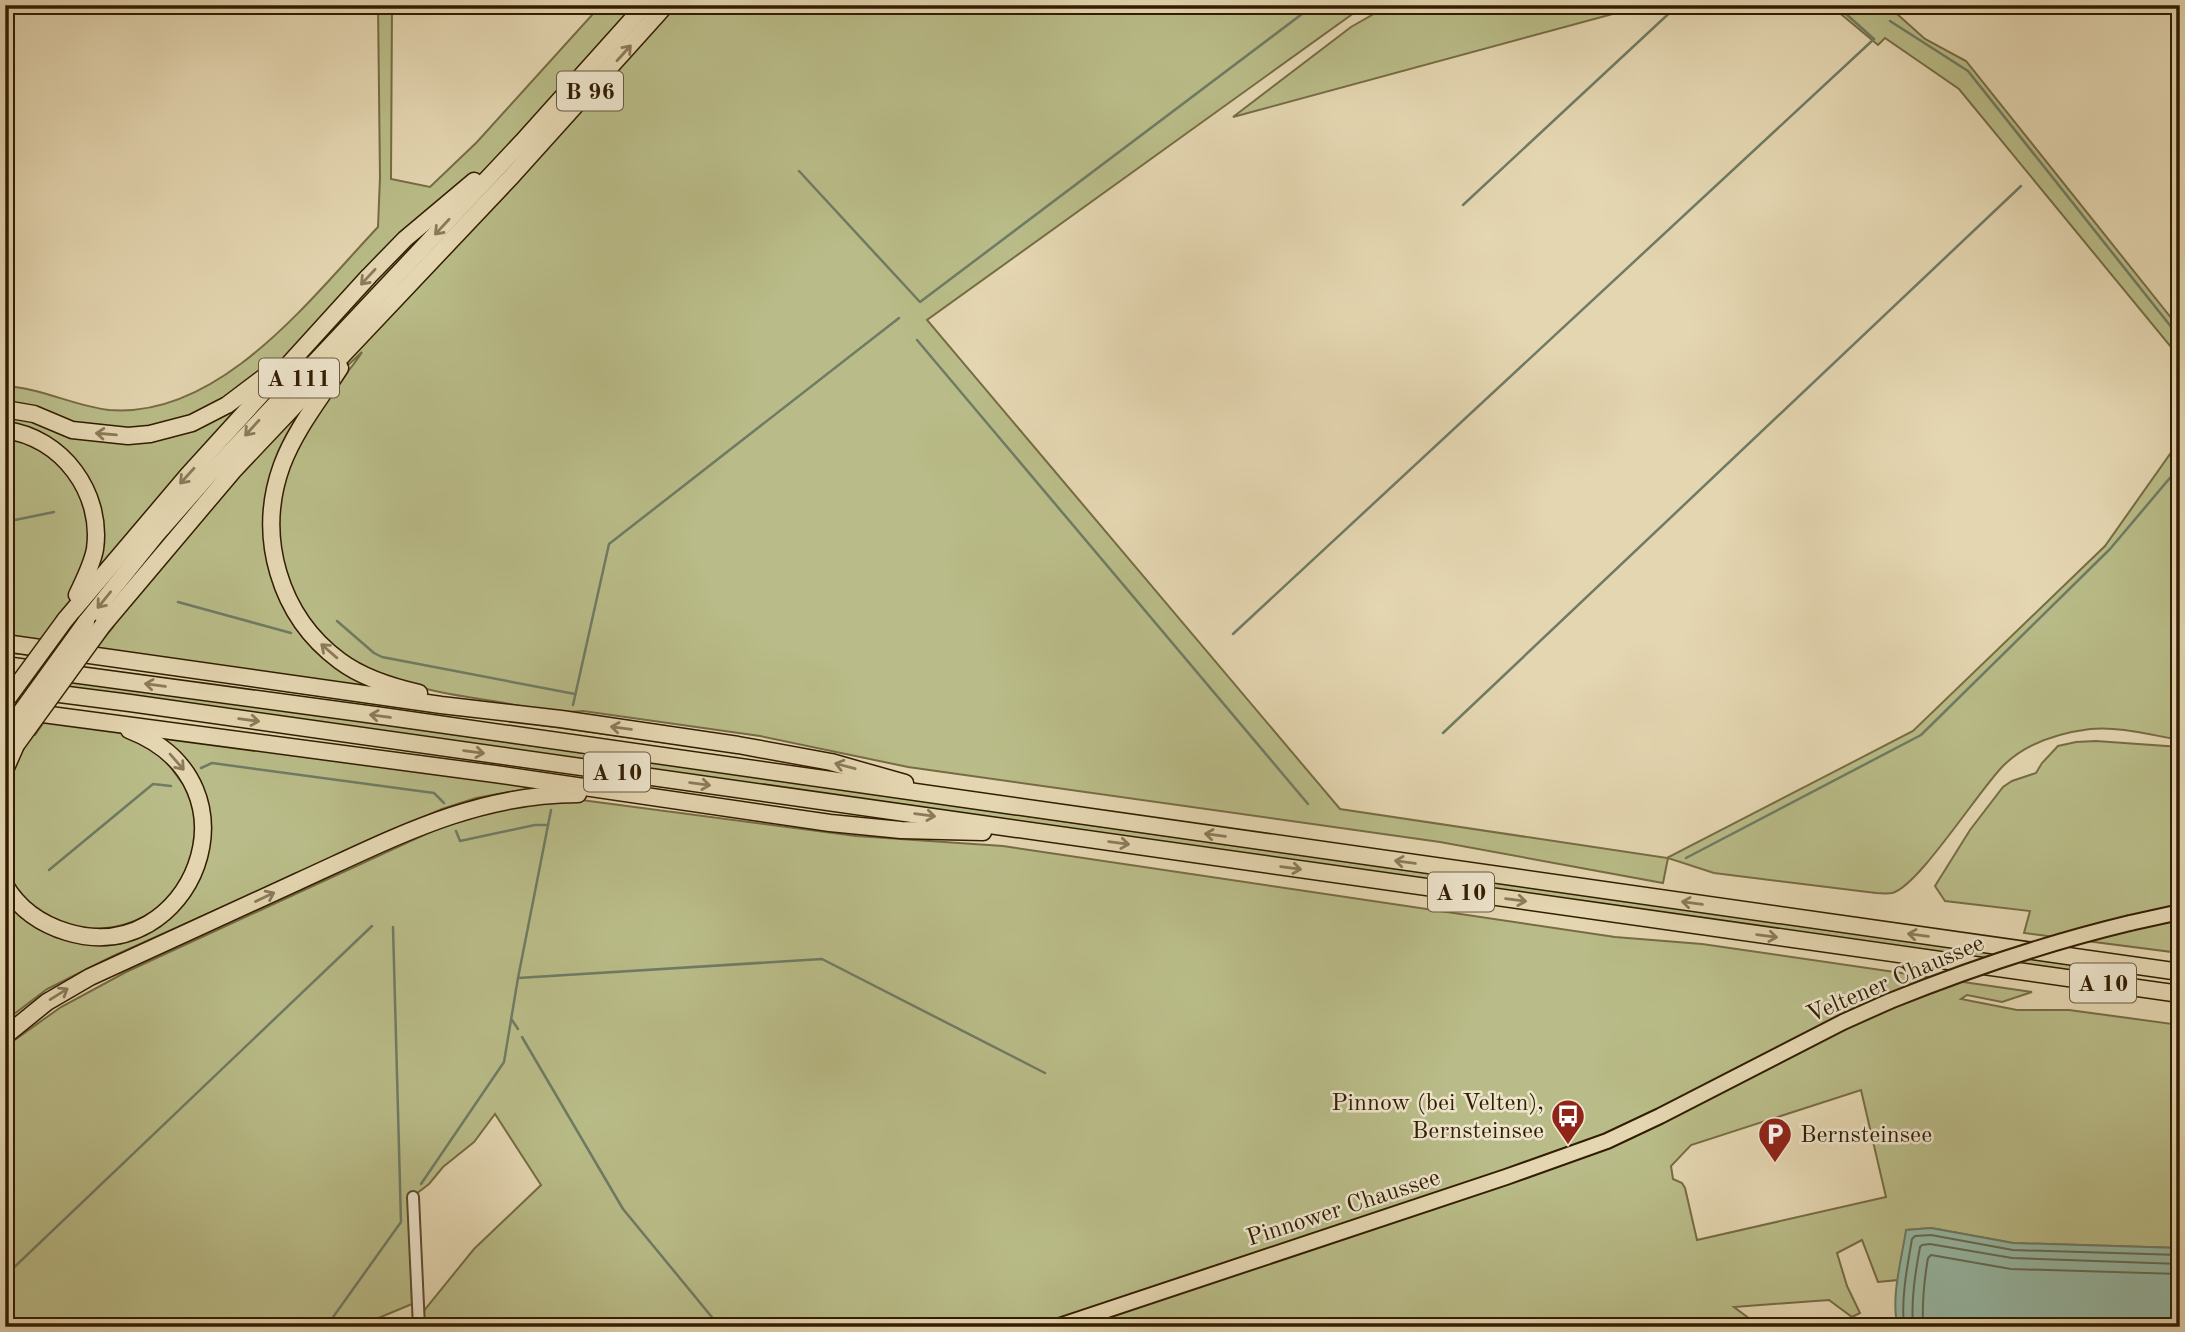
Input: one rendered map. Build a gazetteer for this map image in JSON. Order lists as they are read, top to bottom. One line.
{"streets":{"highway":["B 96","A 111","A 10"],"main road":["Veltener Chaussee","Pinnower Chaussee"]},"crossings":[["B 96","A 111"],["Veltener Chaussee","Pinnower Chaussee"]],"places":{"bus stop":["Pinnow (bei Velten), Bernsteinsee"],"parking":["Bernsteinsee"]}}
